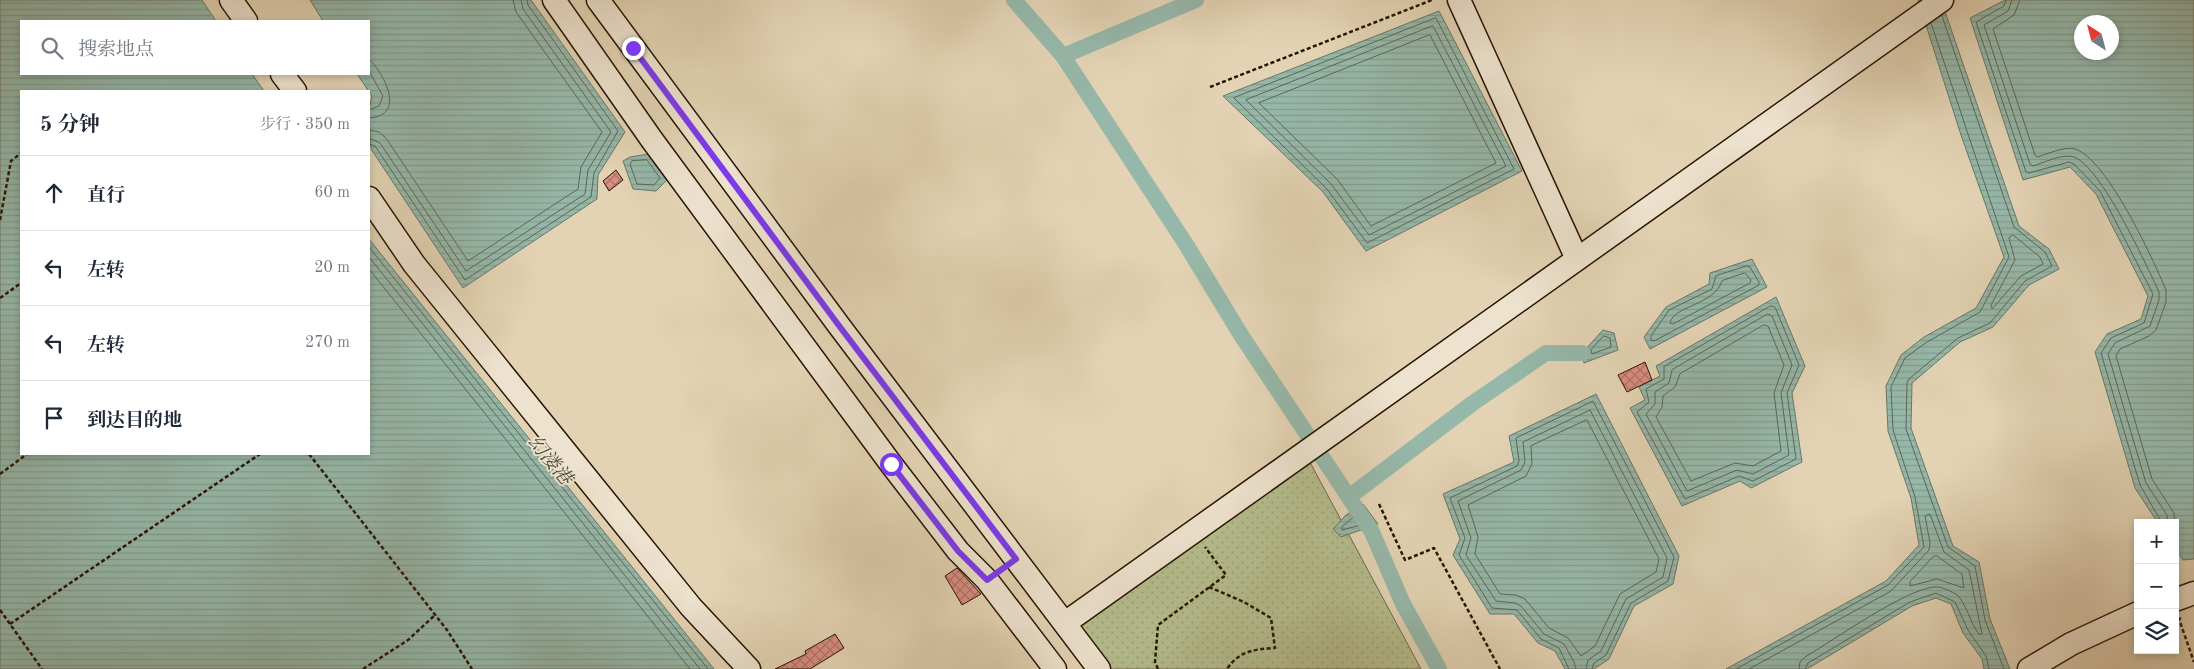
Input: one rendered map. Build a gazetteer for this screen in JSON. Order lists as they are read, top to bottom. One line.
{"water":["幻溇港"],"north":"top left","page":{"search":"搜索地点","heading":["5 分钟","步行 · 350 m"],"list":[["直行","60 m"],["左转","20 m"],["左转","270 m"],"到达目的地"],"map_buttons":["+","−"]}}
